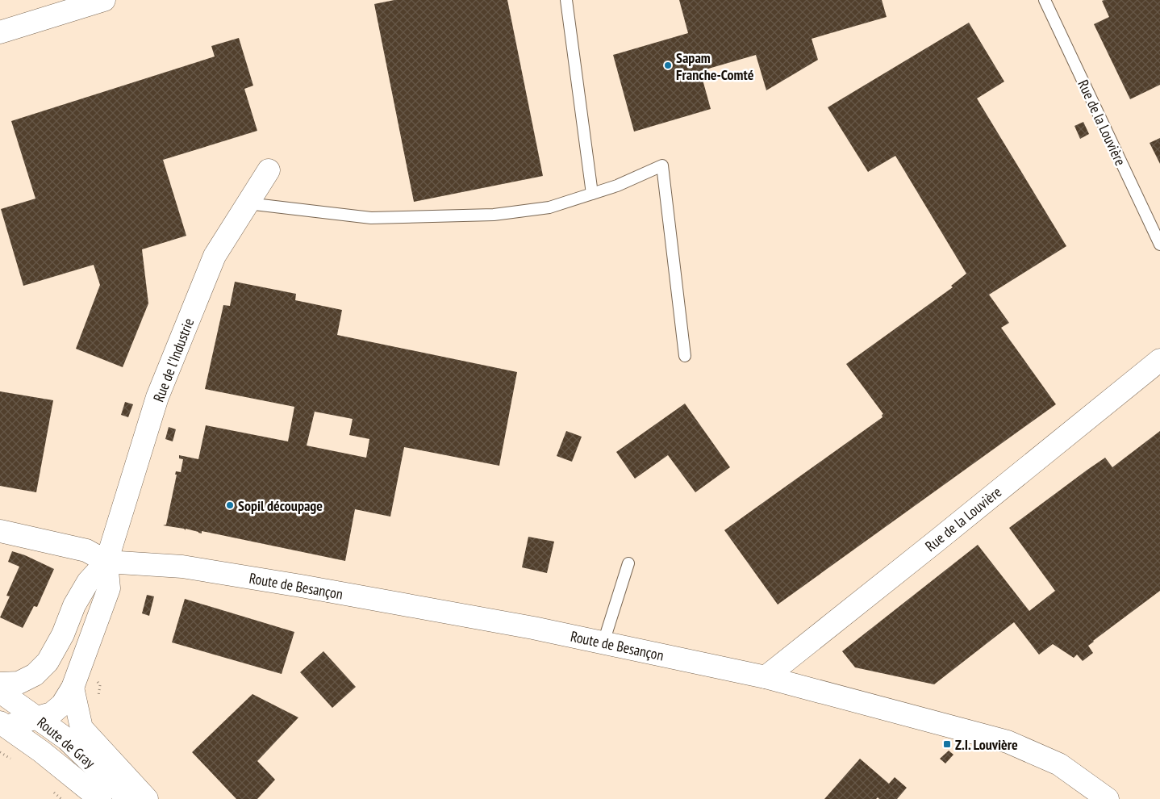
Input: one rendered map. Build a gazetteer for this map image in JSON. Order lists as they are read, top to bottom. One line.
{"streets":{"street":["Rue de la Louvière","Rue de l'Industrie","Route de Besançon","Route de Gray"]},"crossings":[["Rue de la Louvière","Route de Besançon"],["Rue de l'Industrie","Route de Besançon"]],"places":{"other":["Sapam Franche-Comté","Sopil découpage"],"transit":["Z.I. Louvière"]}}
